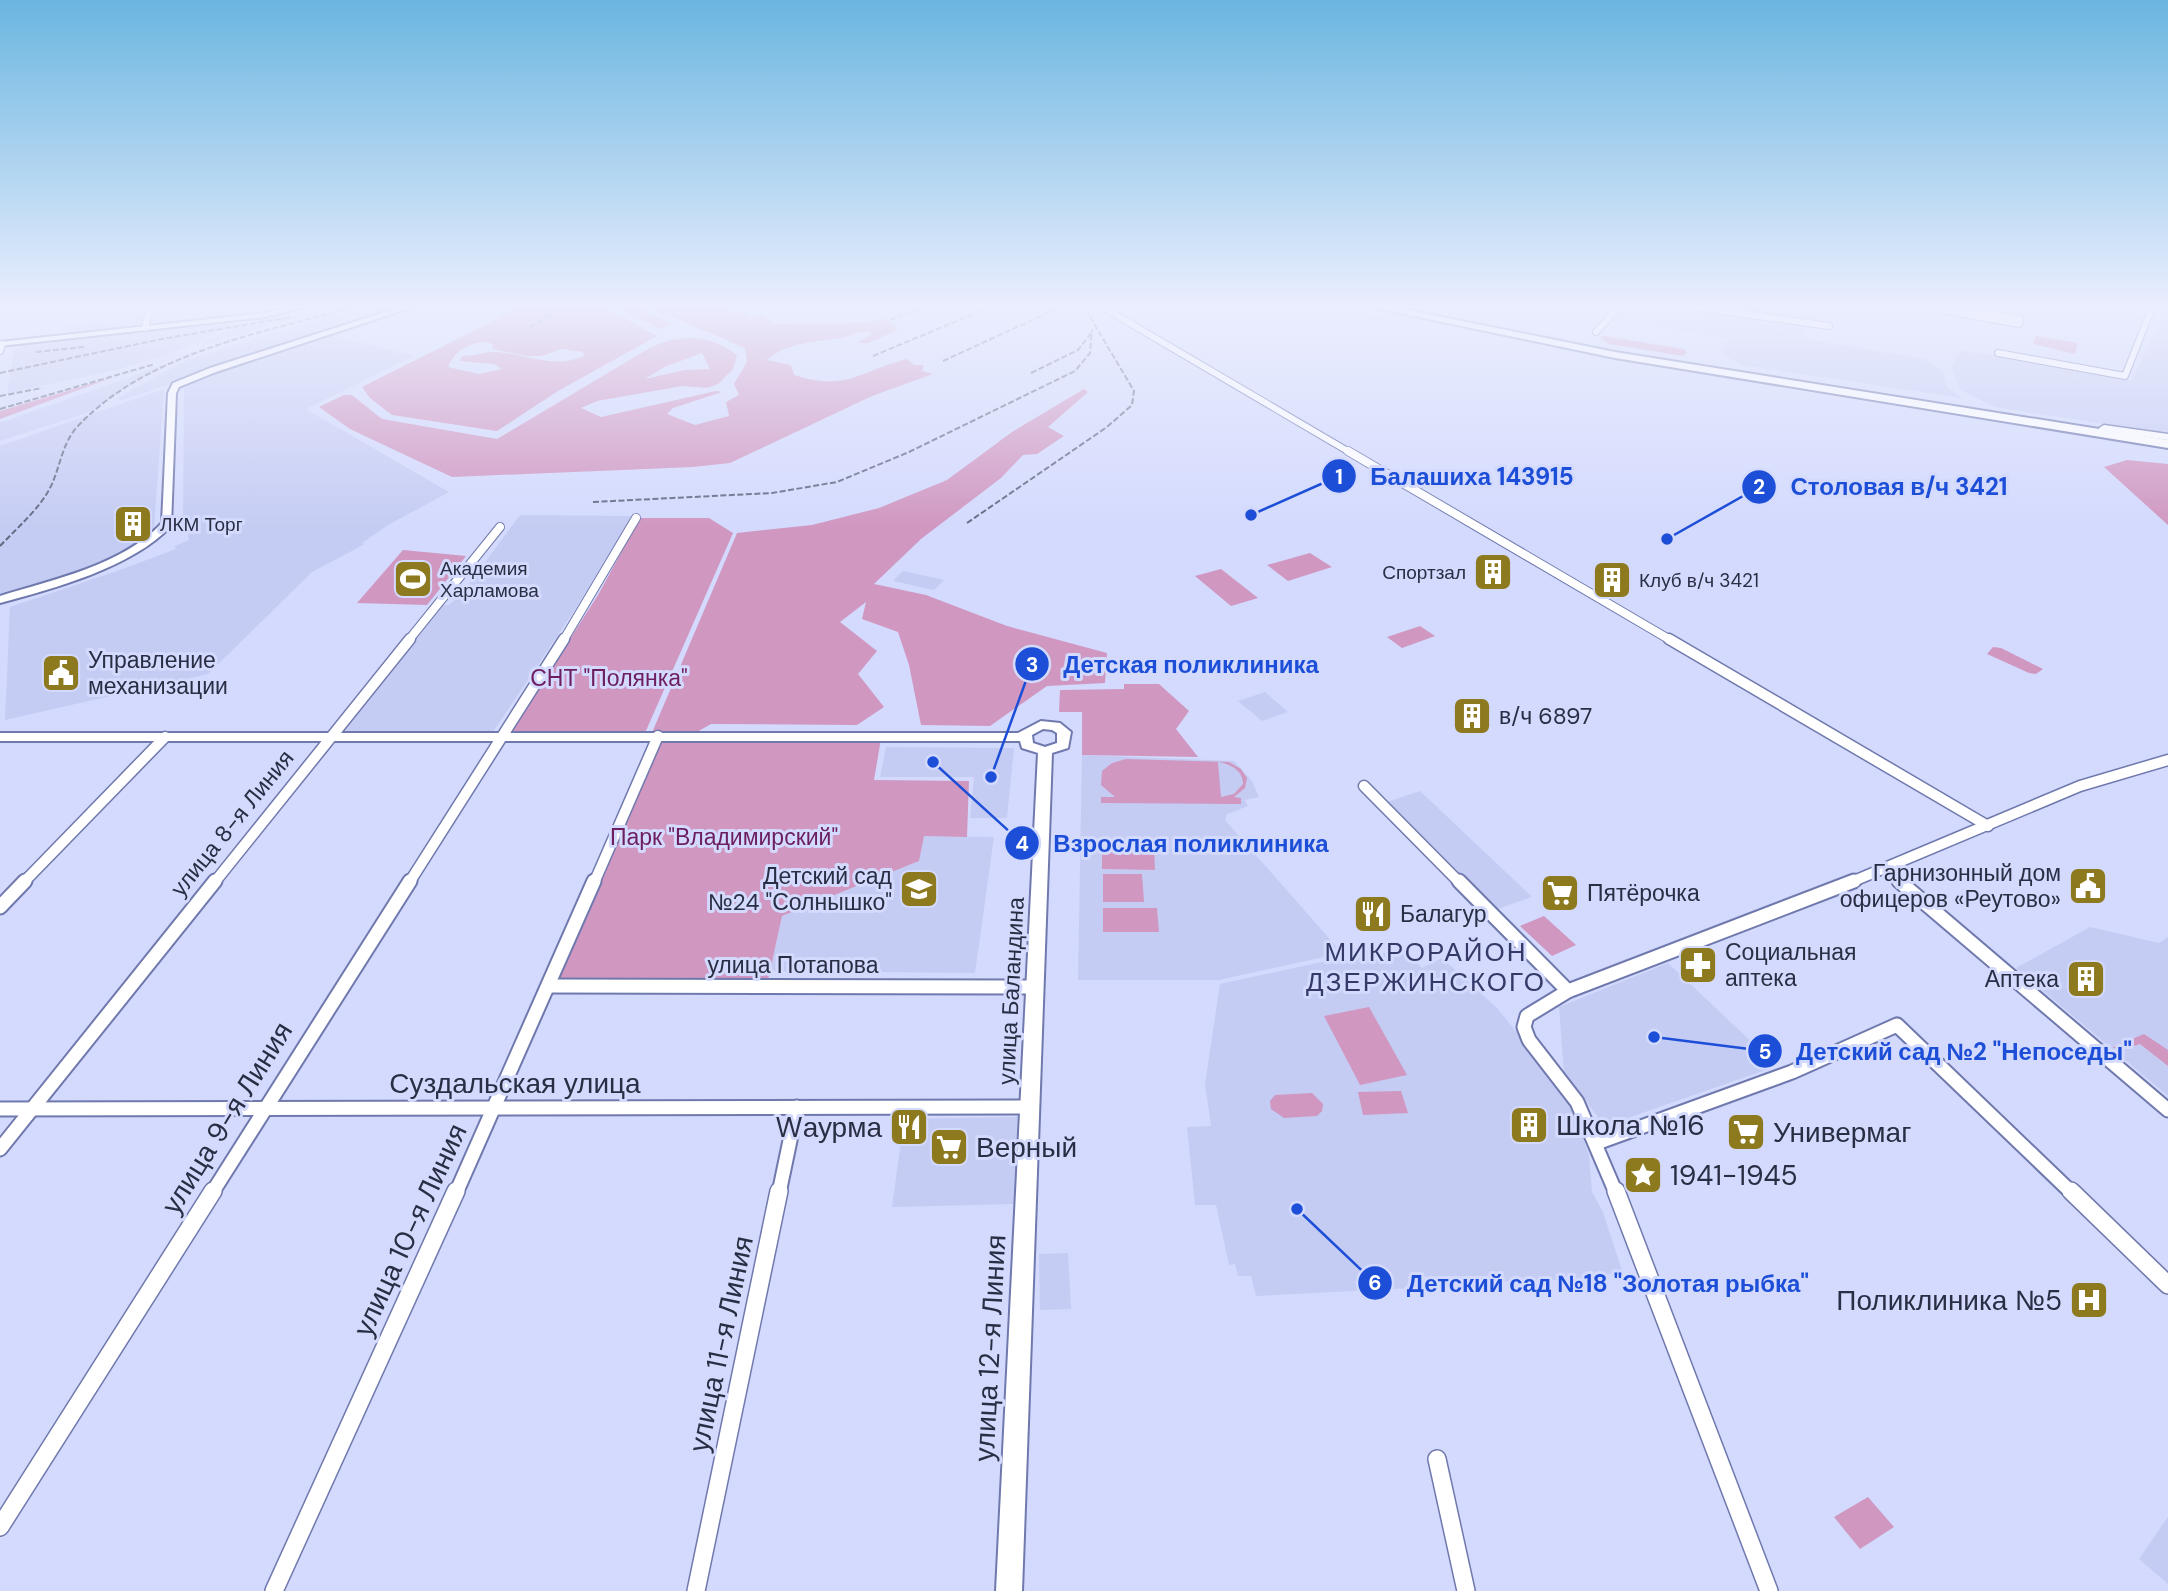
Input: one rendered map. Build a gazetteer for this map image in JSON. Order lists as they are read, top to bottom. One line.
{"streets":{"street":["улица 8-я Линия","улица Потапова","улица Баландина","Суздальская улица","улица 9-я Линия","улица 10-я Линия","улица 11-я Линия","улица 12-я Линия"]},"crossings":[["улица 8-я Линия","Суздальская улица"],["улица Потапова","улица Баландина"],["улица Потапова","улица 10-я Линия"],["улица Баландина","Суздальская улица"],["улица Баландина","улица 12-я Линия"],["Суздальская улица","улица 9-я Линия"],["Суздальская улица","улица 10-я Линия"],["Суздальская улица","улица 11-я Линия"],["Суздальская улица","улица 12-я Линия"]],"districts":["МИКРОРАЙОН ДЗЕРЖИНСКОГО"],"parks":["СНТ \"Полянка\"","Парк \"Владимирский\""],"places":{"other":["Балашиха 143915","Столовая в/ч 3421","Взрослая поликлиника","Детская поликлиника","Детский сад №2 \"Непоседы\"","Детский сад №18 \"Золотая рыбка\""],"building":["ЛКМ Торг","Спортзал","Клуб в/ч 3421","в/ч 6897","Аптека","Школа №16"],"sports":["Академия Харламова"],"public building":["Управление механизации","Гарнизонный дом офицеров «Реутово»"],"school or university":["Детский сад №24 \"Солнышко\""],"supermarket":["Пятёрочка","Универмаг","Верный"],"restaurant":["Балагур","Wаурма"],"pharmacy":["Социальная аптека"],"place":["1941-1945"],"hospital":["Поликлиника №5"]}}
